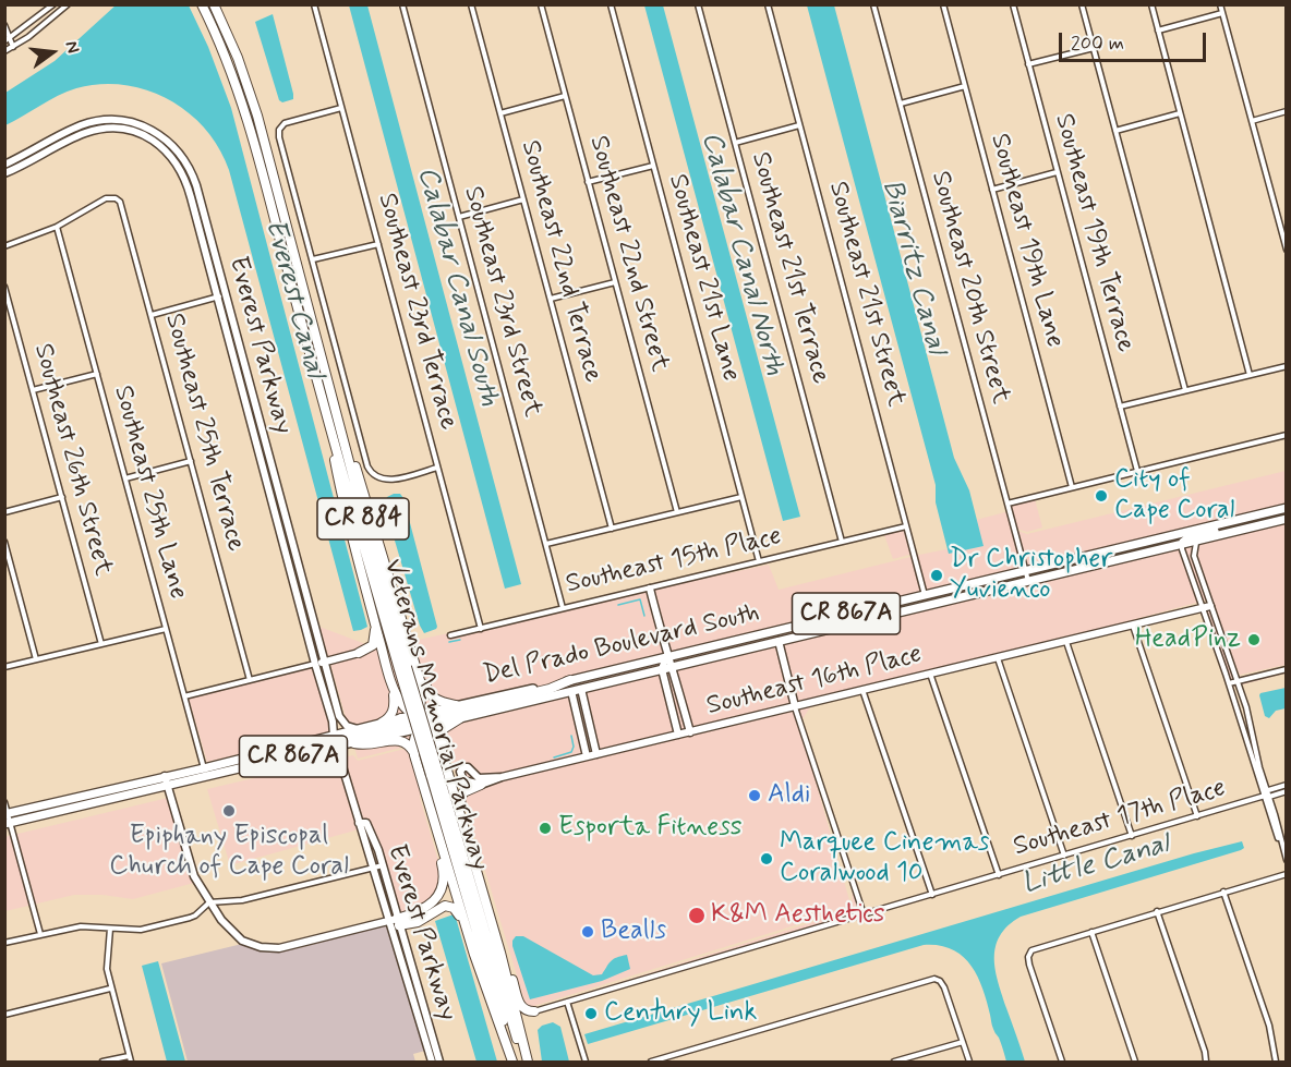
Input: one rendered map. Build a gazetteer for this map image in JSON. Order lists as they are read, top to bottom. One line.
{"streets":{"highway":["CR 884","Veterans Memorial Parkway"],"main road":["CR 867A","Del Prado Boulevard South"],"street":["Southeast 19th Terrace","Southeast 19th Lane","Southeast 22nd Street","Southeast 22nd Terrace","Southeast 21st Terrace","Southeast 21st Lane","Southeast 20th Street","Southeast 21st Street","Southeast 23rd Street","Southeast 23rd Terrace","Everest Parkway","Southeast 25th Terrace","Southeast 26th Street","Southeast 25th Lane","Southeast 15th Place","Southeast 16th Place","Southeast 17th Place"]},"crossings":[["Southeast 21st Terrace","Southeast 15th Place"],["Southeast 21st Lane","Southeast 15th Place"],["Southeast 20th Street","Del Prado Boulevard South"],["Southeast 21st Street","Southeast 15th Place"],["Southeast 21st Street","Del Prado Boulevard South"],["Southeast 23rd Street","Southeast 15th Place"],["Southeast 23rd Terrace","Southeast 15th Place"],["Everest Parkway","CR 867A"],["Everest Parkway","Del Prado Boulevard South"],["Southeast 25th Terrace","Southeast 25th Lane"],["Southeast 25th Lane","CR 867A"]],"water":["Calabar Canal North","Biarritz Canal","Calabar Canal South","Everest Canal","Little Canal"],"places":["City of Cape Coral","Dr Christopher Yuvienco","HeadPinz","Aldi","Epiphany Episcopal Church of Cape Coral","Esporta Fitness","Marquee Cinemas Coralwood 10","K&M Aesthetics","Bealls","Century Link"],"scale_bar":"200 m","north":"right"}
